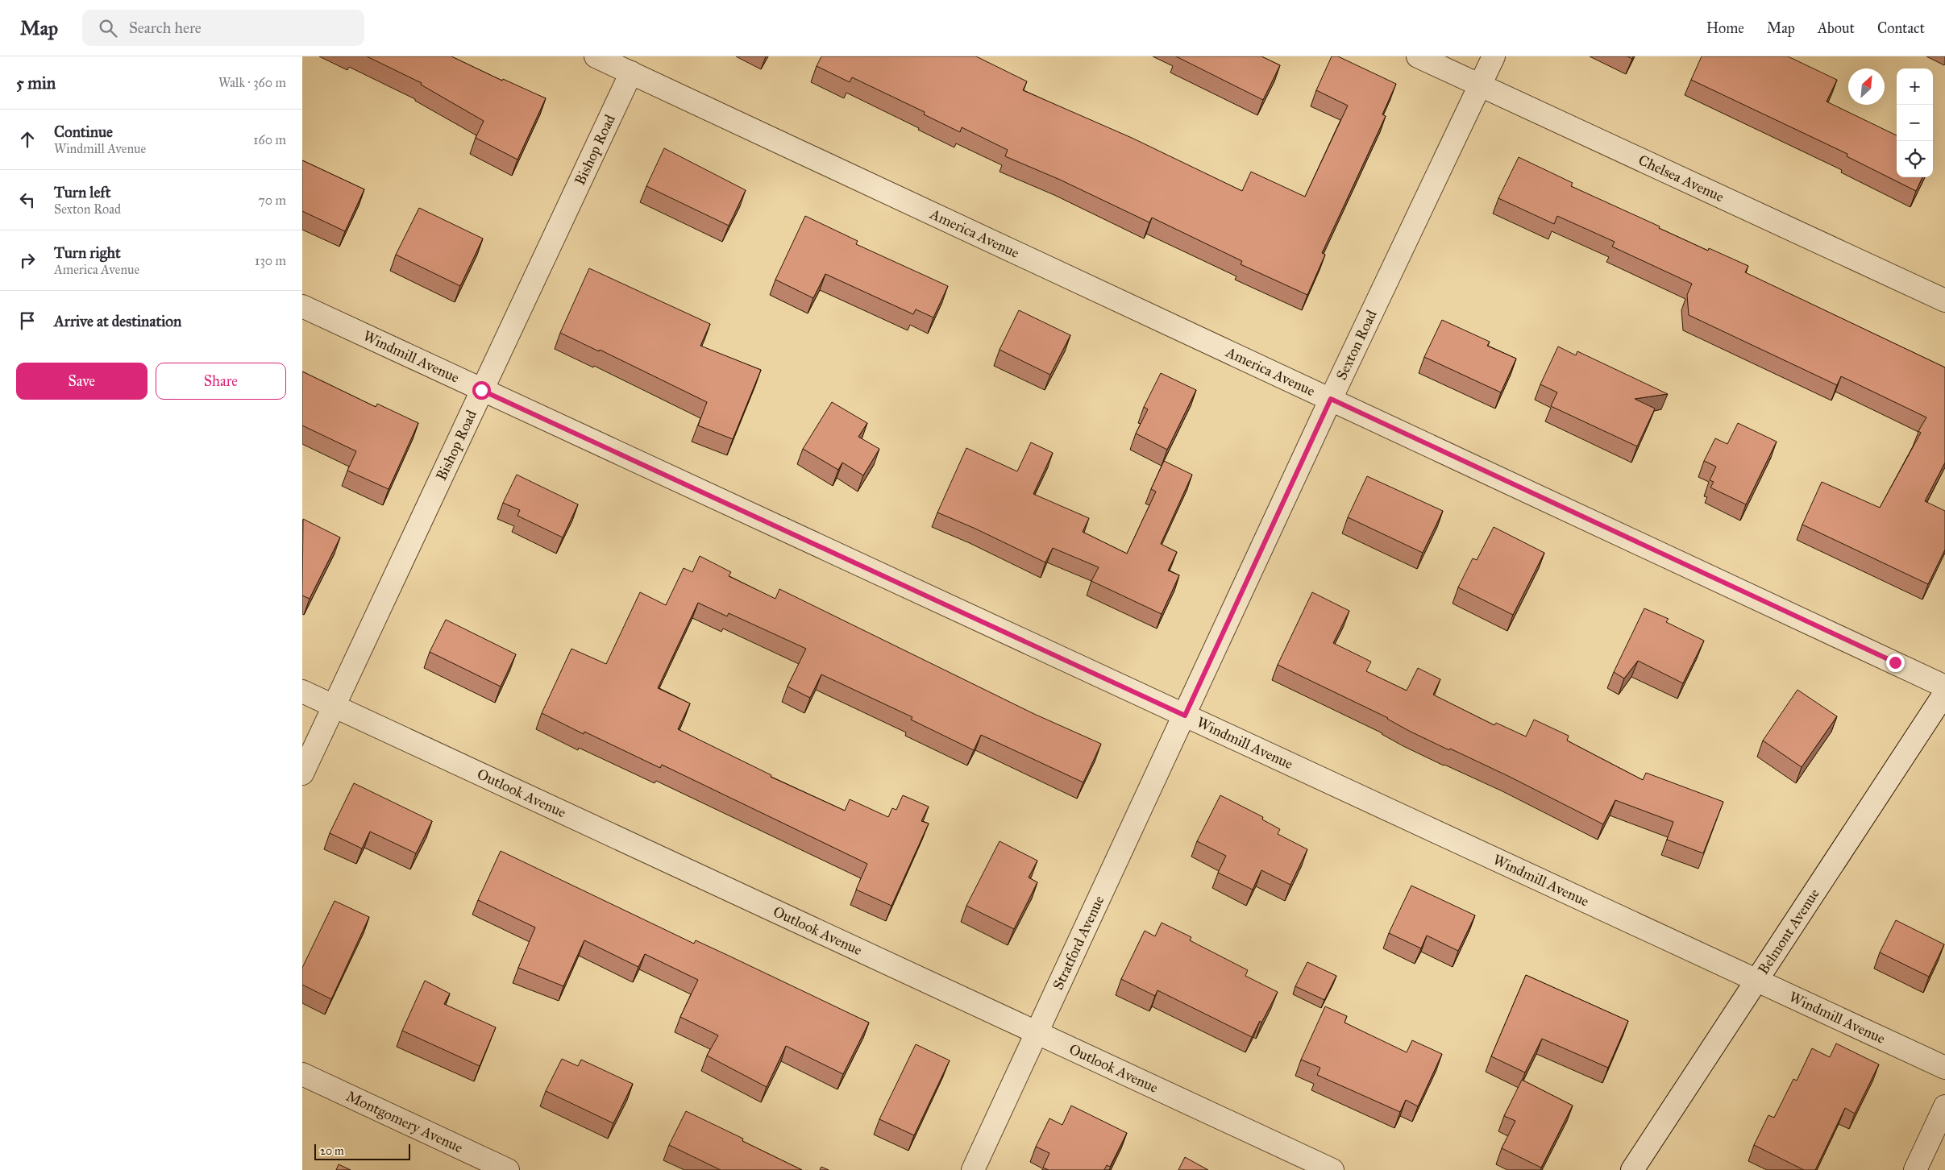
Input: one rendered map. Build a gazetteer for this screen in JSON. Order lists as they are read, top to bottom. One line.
{"streets":{"street":["Bishop Road","Chelsea Avenue","America Avenue","Sexton Road","Windmill Avenue","Outlook Avenue","Belmont Avenue","Stratford Avenue","Montgomery Avenue"]},"crossings":[["Bishop Road","America Avenue"],["Bishop Road","Windmill Avenue"],["Bishop Road","Outlook Avenue"],["Chelsea Avenue","Sexton Road"],["America Avenue","Sexton Road"],["Sexton Road","Windmill Avenue"],["Sexton Road","Stratford Avenue"],["Windmill Avenue","Belmont Avenue"],["Windmill Avenue","Stratford Avenue"],["Outlook Avenue","Stratford Avenue"]],"scale_bar":"20 m","north":"top right","page":{"header":"Map","search":"Search here","nav":["Home","Map","About","Contact"],"heading":["5 min","Walk · 360 m"],"map_buttons":["+","−"],"list":[["Continue","Windmill Avenue","160 m"],["Turn left","Sexton Road","70 m"],["Turn right","America Avenue","130 m"],"Arrive at destination"],"buttons":["Save","Share"],"scale":"20 m"}}
